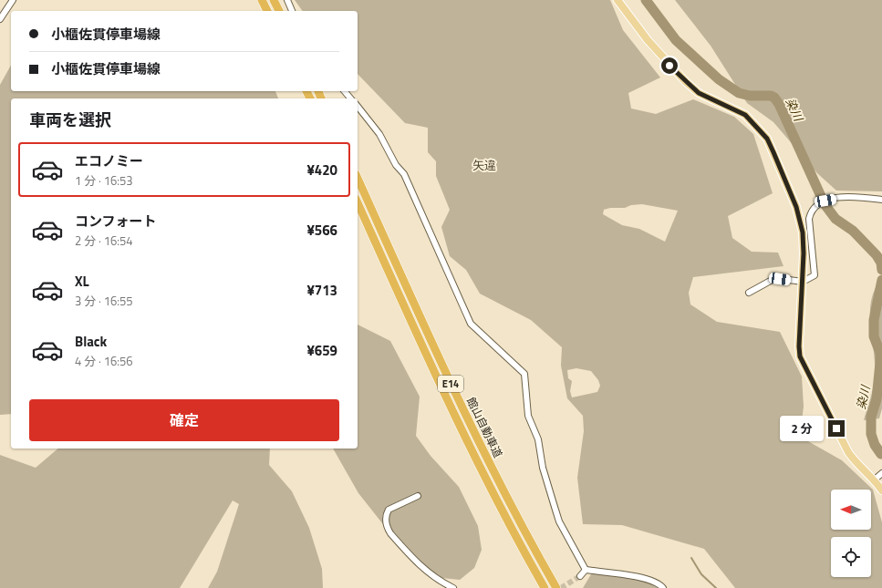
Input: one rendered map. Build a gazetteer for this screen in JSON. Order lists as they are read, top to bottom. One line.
{"streets":{"highway":["E14","館山自動車道"]},"districts":["矢違"],"water":["染川"],"north":"left","page":{"banner":["小櫃佐貫停車場線","小櫃佐貫停車場線"],"heading":"車両を選択","list":[{"name":"エコノミー","note":"1 分 · 16:53","value":"¥420"},{"name":"コンフォート","note":"2 分 · 16:54","value":"¥566"},{"name":"XL","note":"3 分 · 16:55","value":"¥713"},{"name":"Black","note":"4 分 · 16:56","value":"¥659"}],"buttons":"確定","bubble":"2 分"}}
